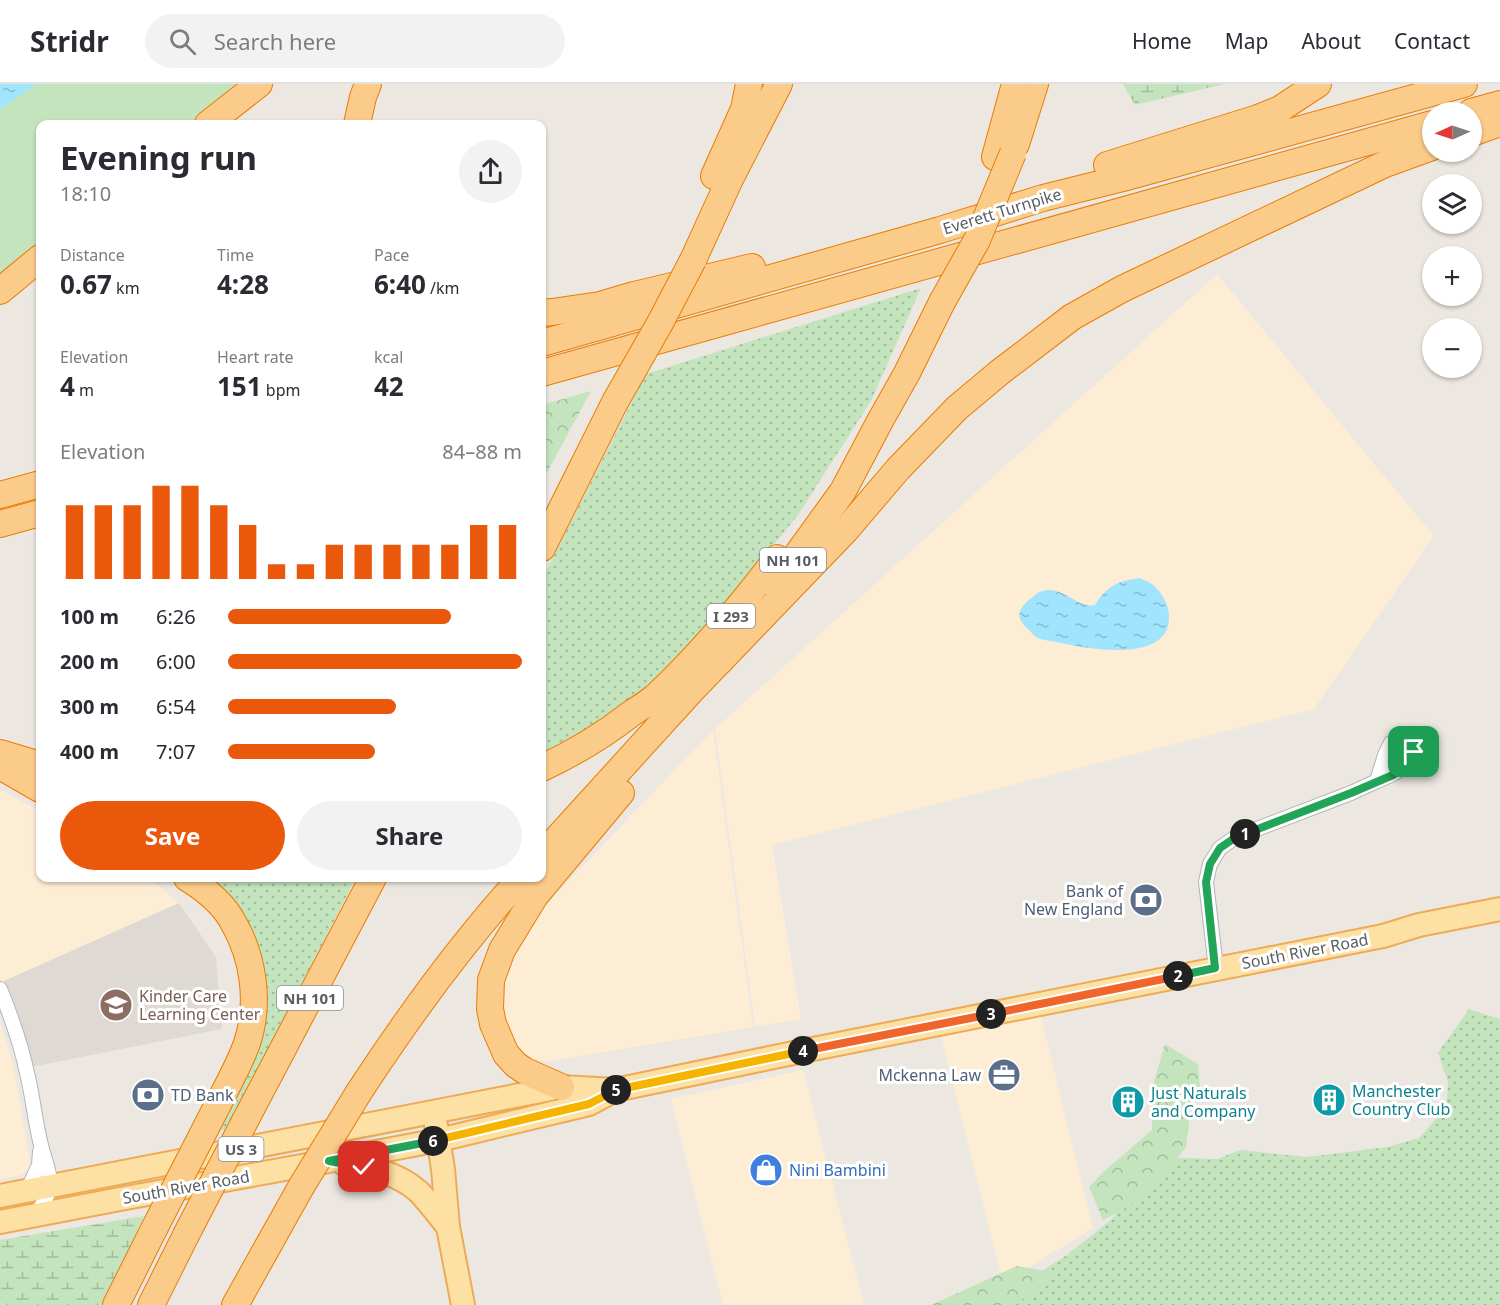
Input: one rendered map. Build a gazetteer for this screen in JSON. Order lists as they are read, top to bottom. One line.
{"streets":{"highway":["Everett Turnpike","NH 101","I 293"],"main road":["South River Road","US 3"]},"crossings":[["NH 101","I 293"]],"places":{"bank":["Bank of New England","TD Bank"],"school or university":["Kinder Care Learning Center"],"office":["Mckenna Law"],"building":["Manchester Country Club","Just Naturals and Company"],"shop":["Nini Bambini"]},"north":"left","page":{"header":"Stridr","search":"Search here","nav":["Home","Map","About","Contact"],"map_buttons":["+","−"],"heading":["Evening run","18:10"],"stats":[["Distance","0.67 km"],["Time","4:28"],["Pace","6:40 /km"],["Elevation","4 m"],["Heart rate","151 bpm"],["kcal","42"]],"chart":["Elevation","84–88 m"],"list":[{"name":"100 m","note":"6:26"},{"name":"200 m","note":"6:00"},{"name":"300 m","note":"6:54"},{"name":"400 m","note":"7:07"}],"buttons":["Save","Share"],"pins":["1","2","3","4","5","6"]}}
